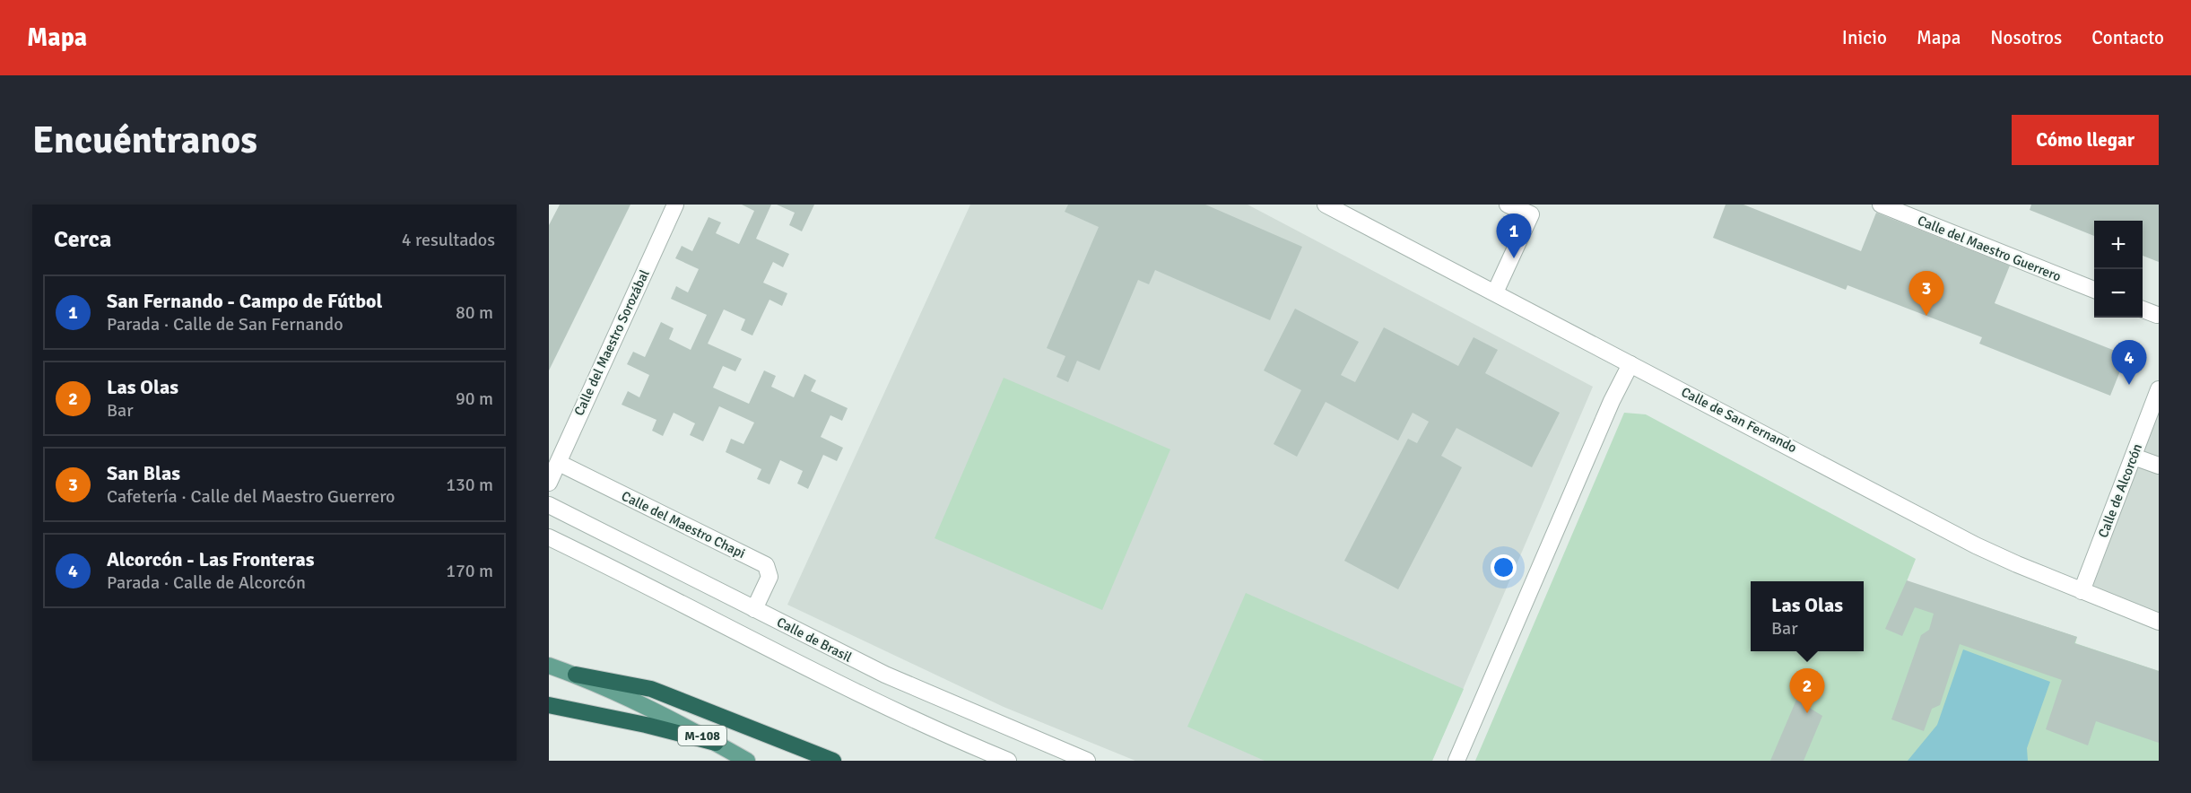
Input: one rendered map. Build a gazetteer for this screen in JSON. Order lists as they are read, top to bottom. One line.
{"streets":{"main road":["M-108"],"street":["Calle del Maestro Guerrero","Calle del Maestro Sorozábal","Calle de San Fernando","Calle de Alcorcón","Calle del Maestro Chapi","Calle de Brasil"]},"crossings":[["Calle del Maestro Sorozábal","Calle del Maestro Chapi"],["Calle de San Fernando","Calle de Alcorcón"],["Calle del Maestro Chapi","Calle de Brasil"]],"page":{"header":"Mapa","nav":["Inicio","Mapa","Nosotros","Contacto"],"buttons":"Cómo llegar","title":"Encuéntranos","heading":["Cerca","4 resultados"],"pins":["1","3","4","2"],"map_buttons":["+","−"],"list":[{"mark":"1","name":"San Fernando - Campo de Fútbol","note":"Parada · Calle de San Fernando","value":"80 m"},{"mark":"2","name":"Las Olas","note":"Bar","value":"90 m"},{"mark":"3","name":"San Blas","note":"Cafetería · Calle del Maestro Guerrero","value":"130 m"},{"mark":"4","name":"Alcorcón - Las Fronteras","note":"Parada · Calle de Alcorcón","value":"170 m"}],"popup":["Las Olas","Bar"]}}
